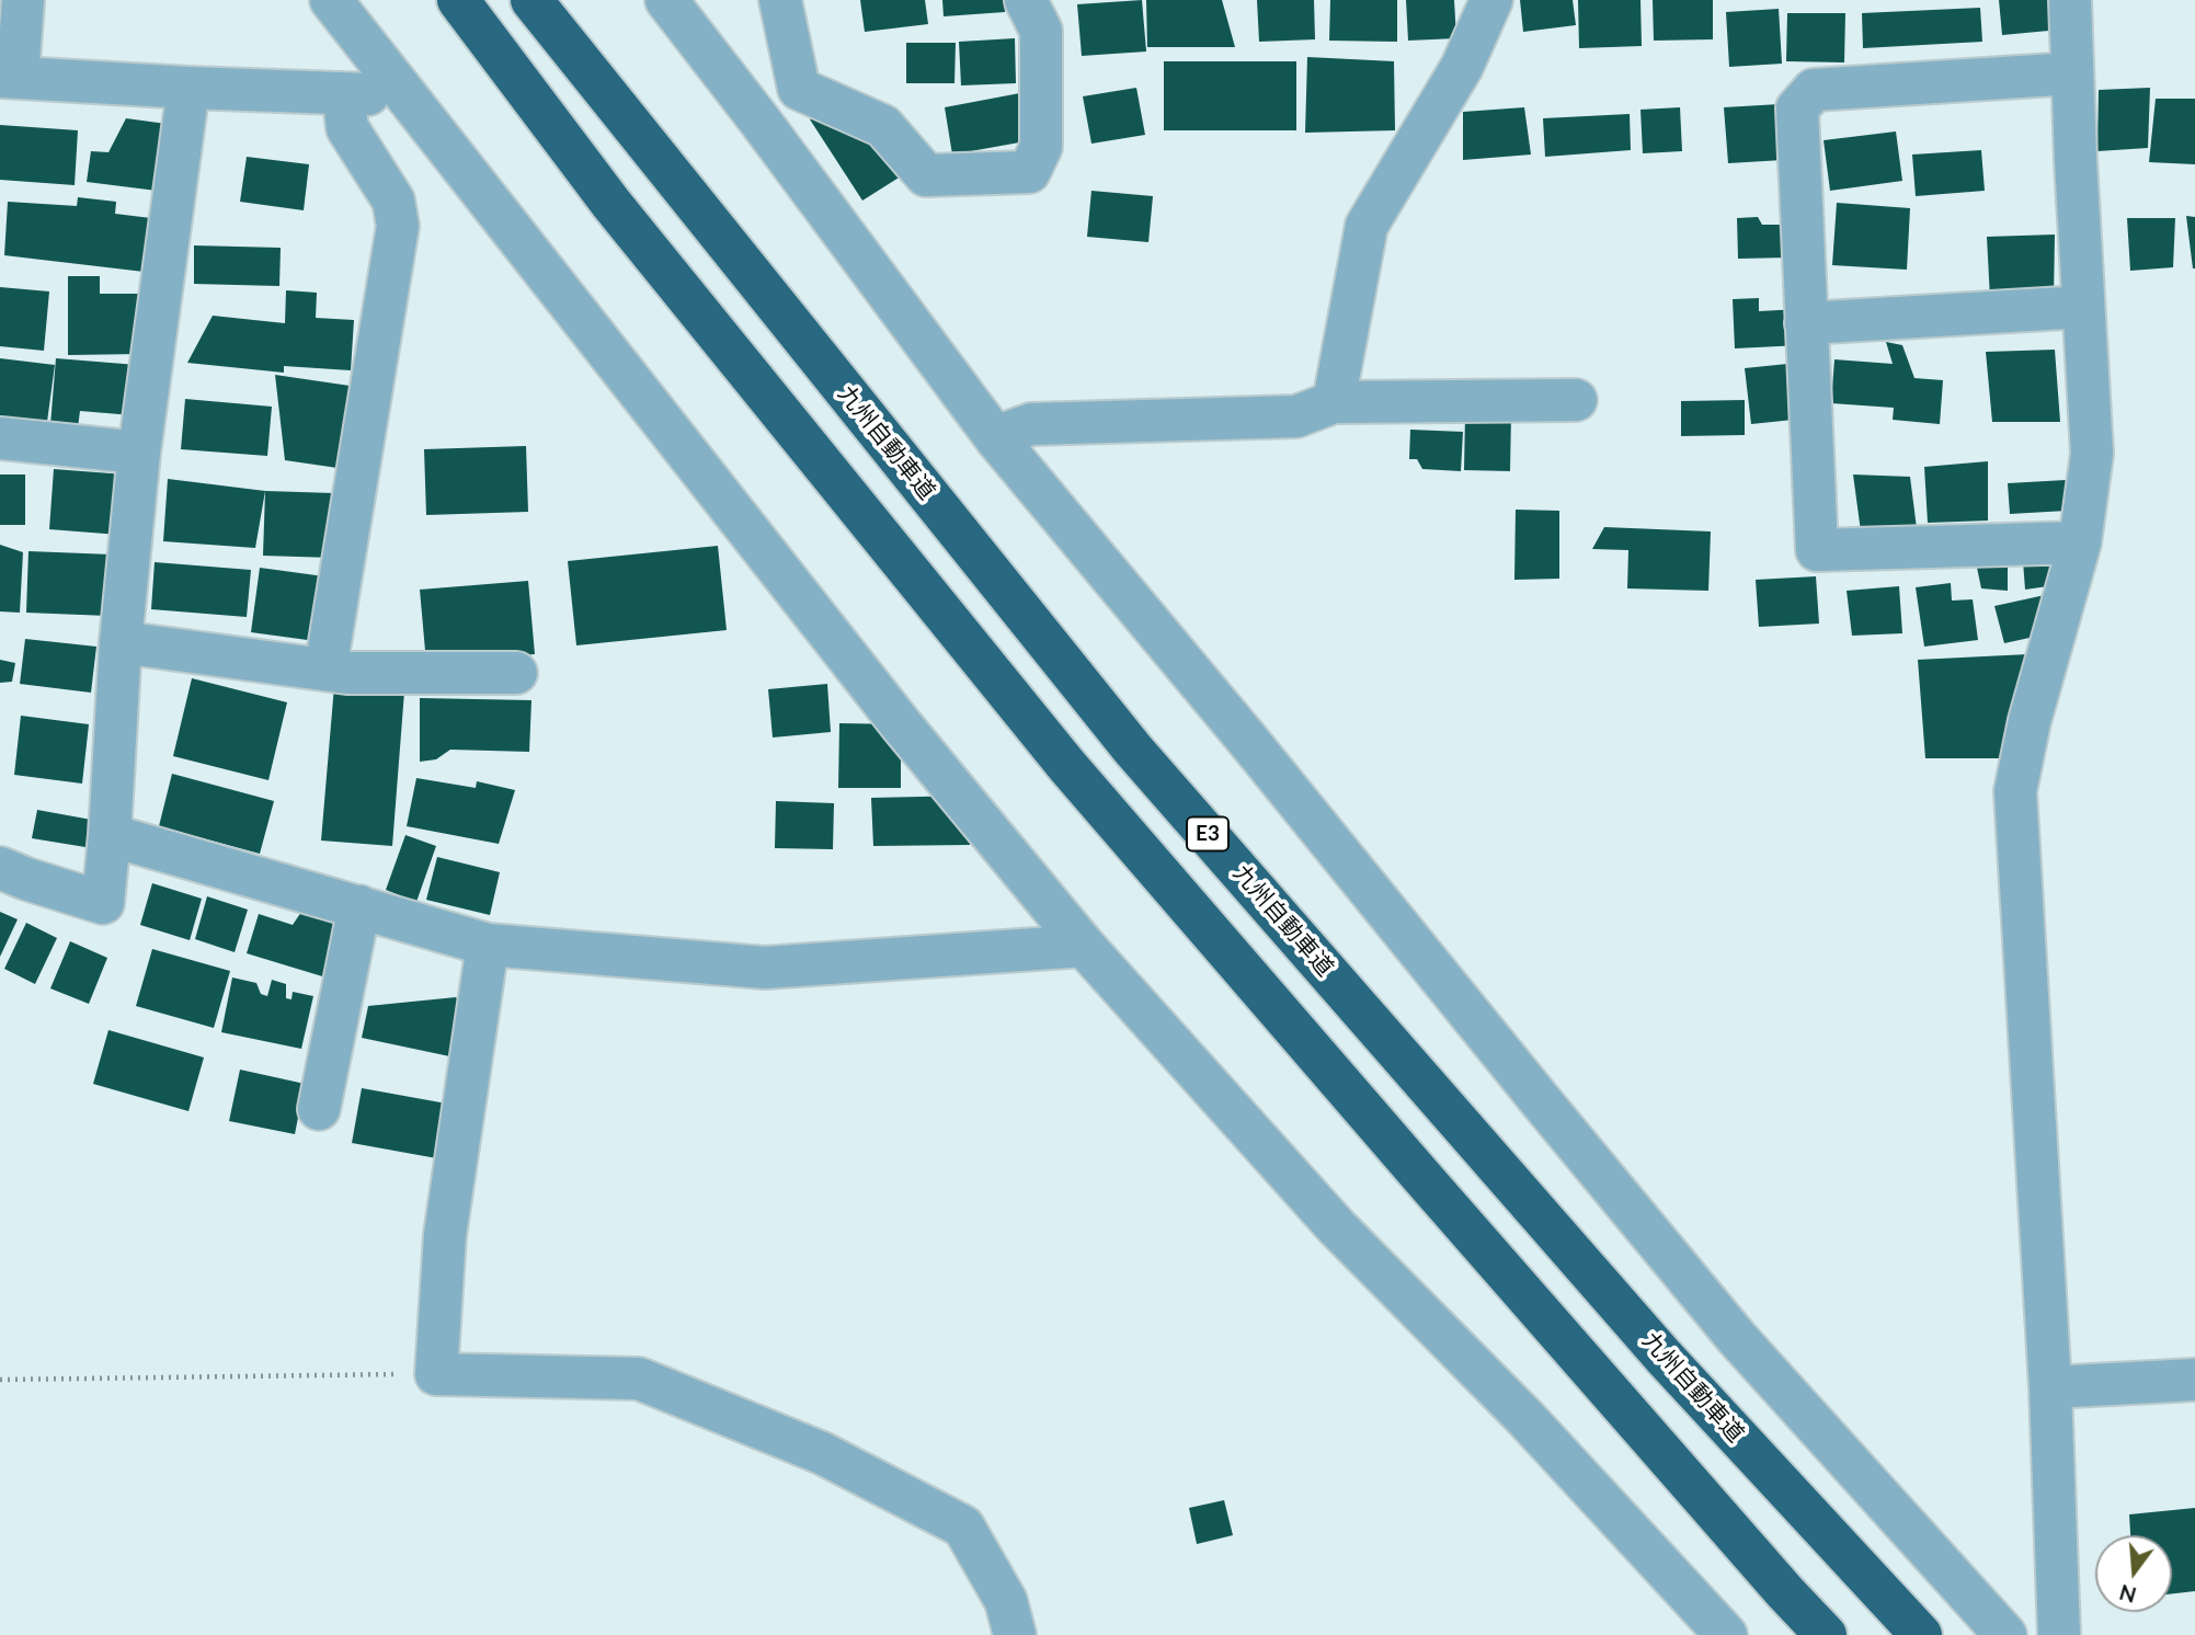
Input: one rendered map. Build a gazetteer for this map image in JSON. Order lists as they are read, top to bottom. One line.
{"streets":{"highway":["九州自動車道","E3"]},"north":"bottom"}
